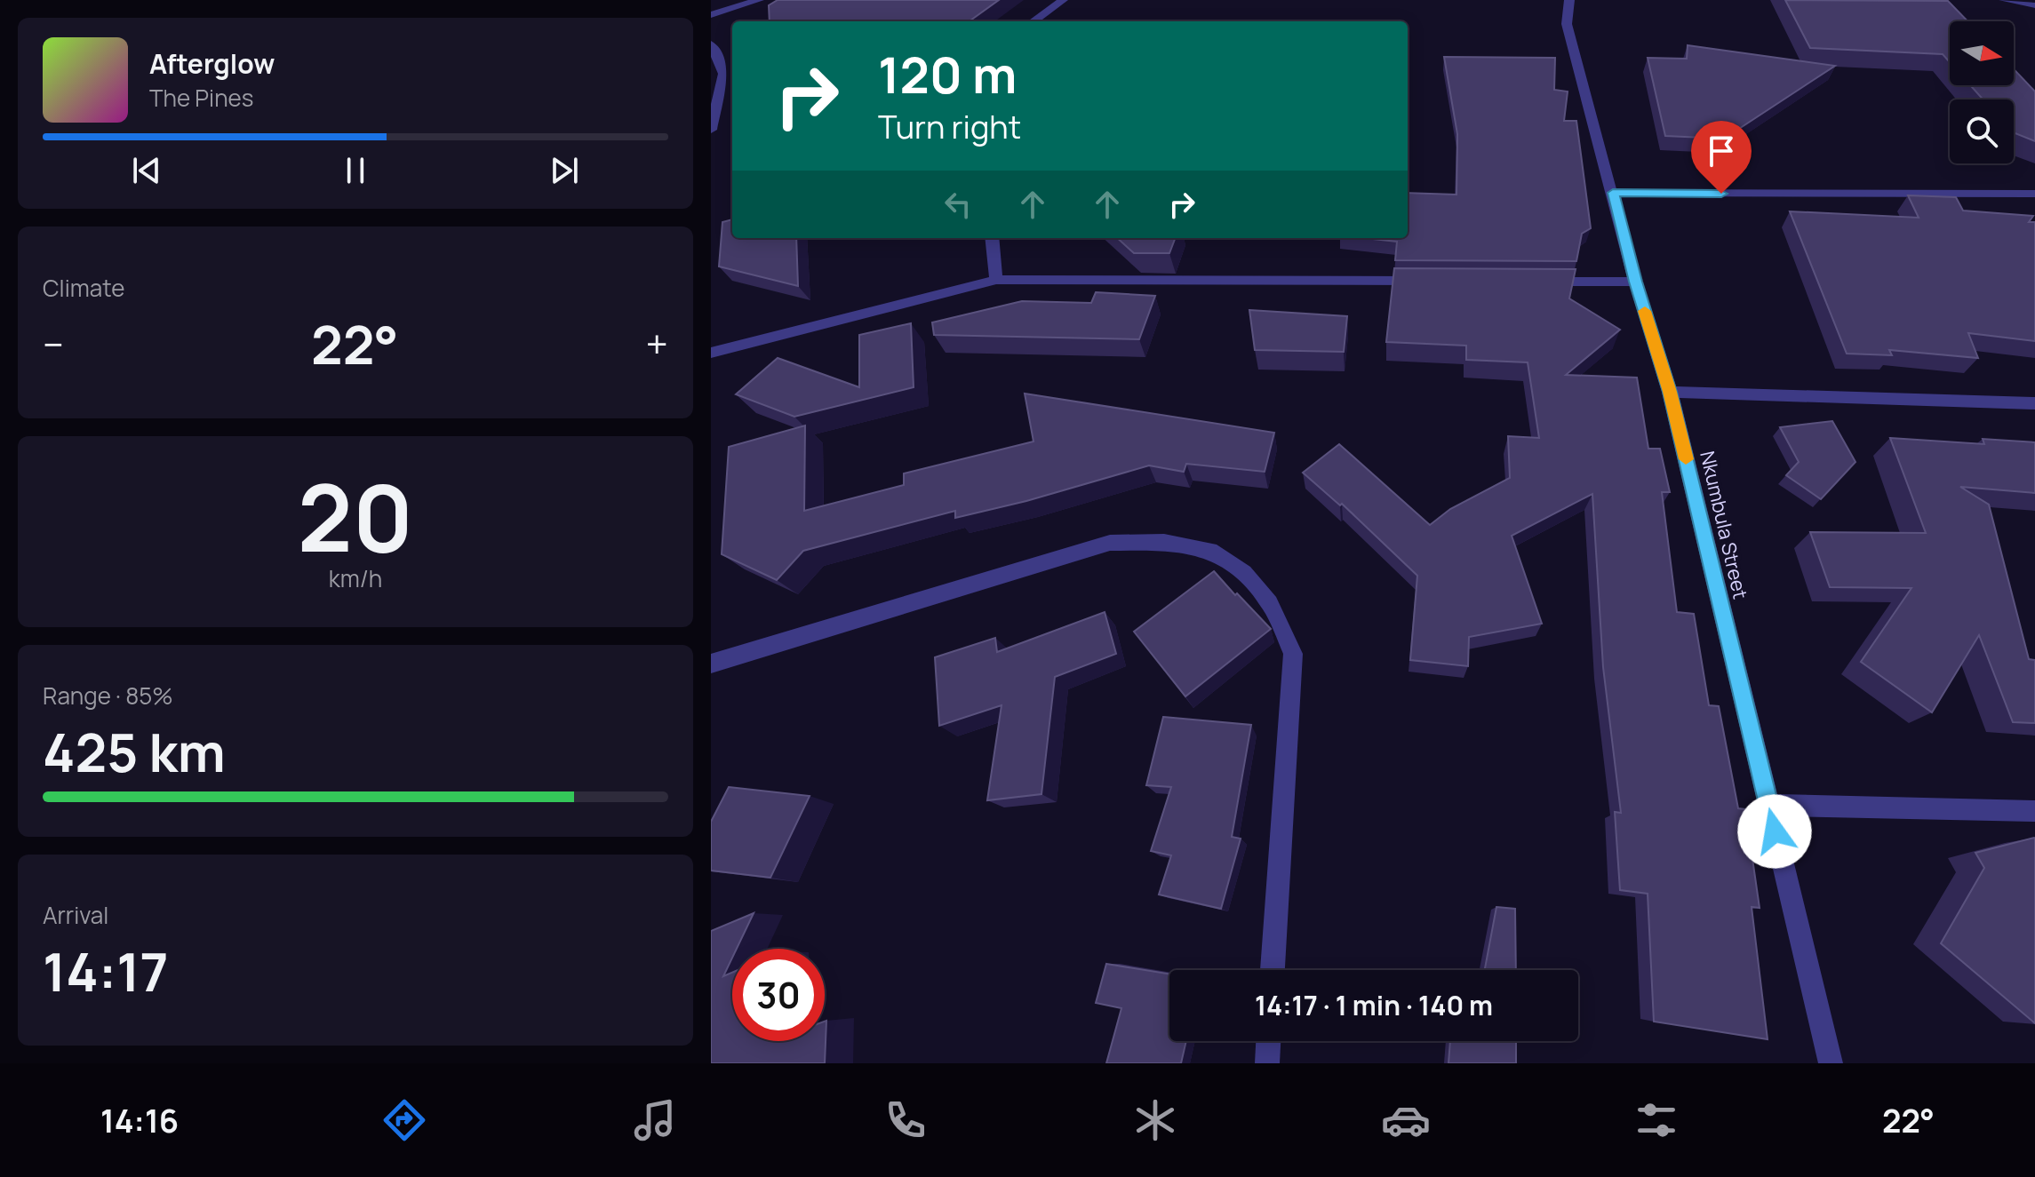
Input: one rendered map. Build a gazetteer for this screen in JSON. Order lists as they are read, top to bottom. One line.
{"streets":{"street":["Nkumbula Street"]},"north":"right","page":{"turn":["120 m","Turn right"],"song":["Afterglow","The Pines"],"tile":["Climate",["20","km/h"],["Range · 85%","425 km"],["Arrival","14:17"]],"heat":["−","22°","+"],"limit":"30","trip":"14:17 · 1 min · 140 m","tabs":["14:16","22°"]}}
